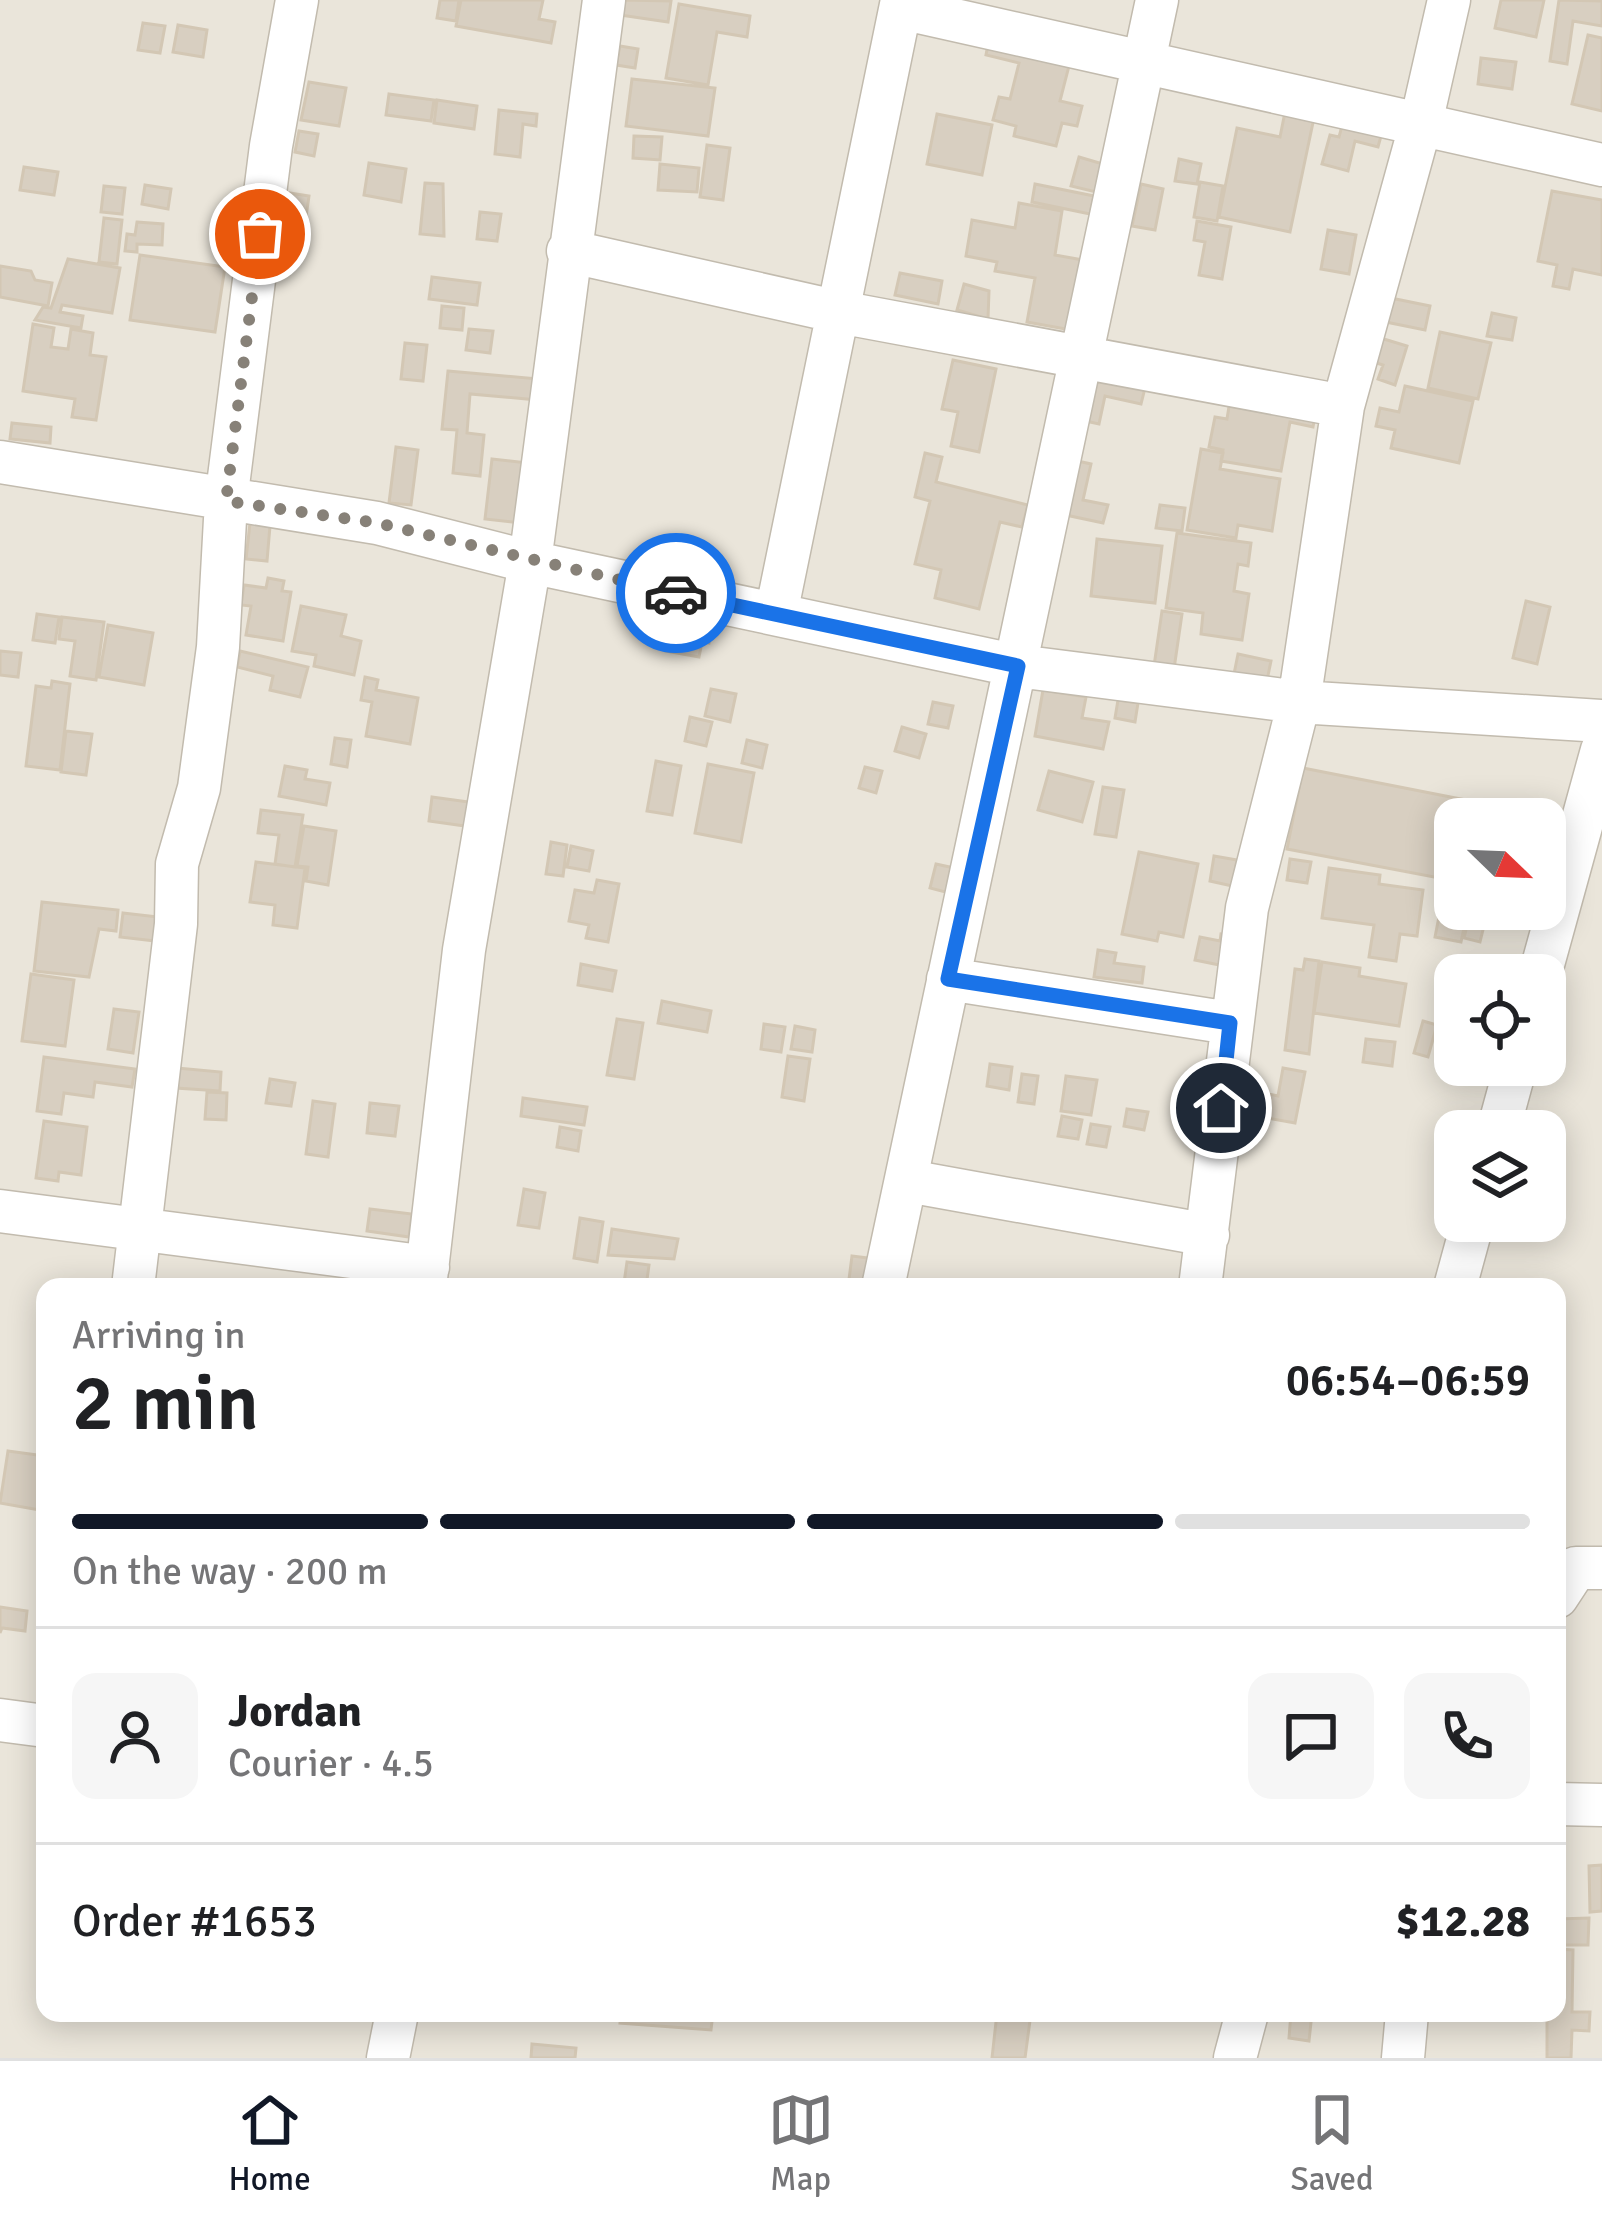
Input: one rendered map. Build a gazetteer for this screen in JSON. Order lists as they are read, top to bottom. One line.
{"north":"bottom right","page":{"heading":["2 min","Arriving in","06:54–06:59"],"panel":["Jordan","Courier · 4.5","Order #1653","$12.28"],"bar":"On the way · 200 m","tabs":["Home","Map","Saved"]}}
